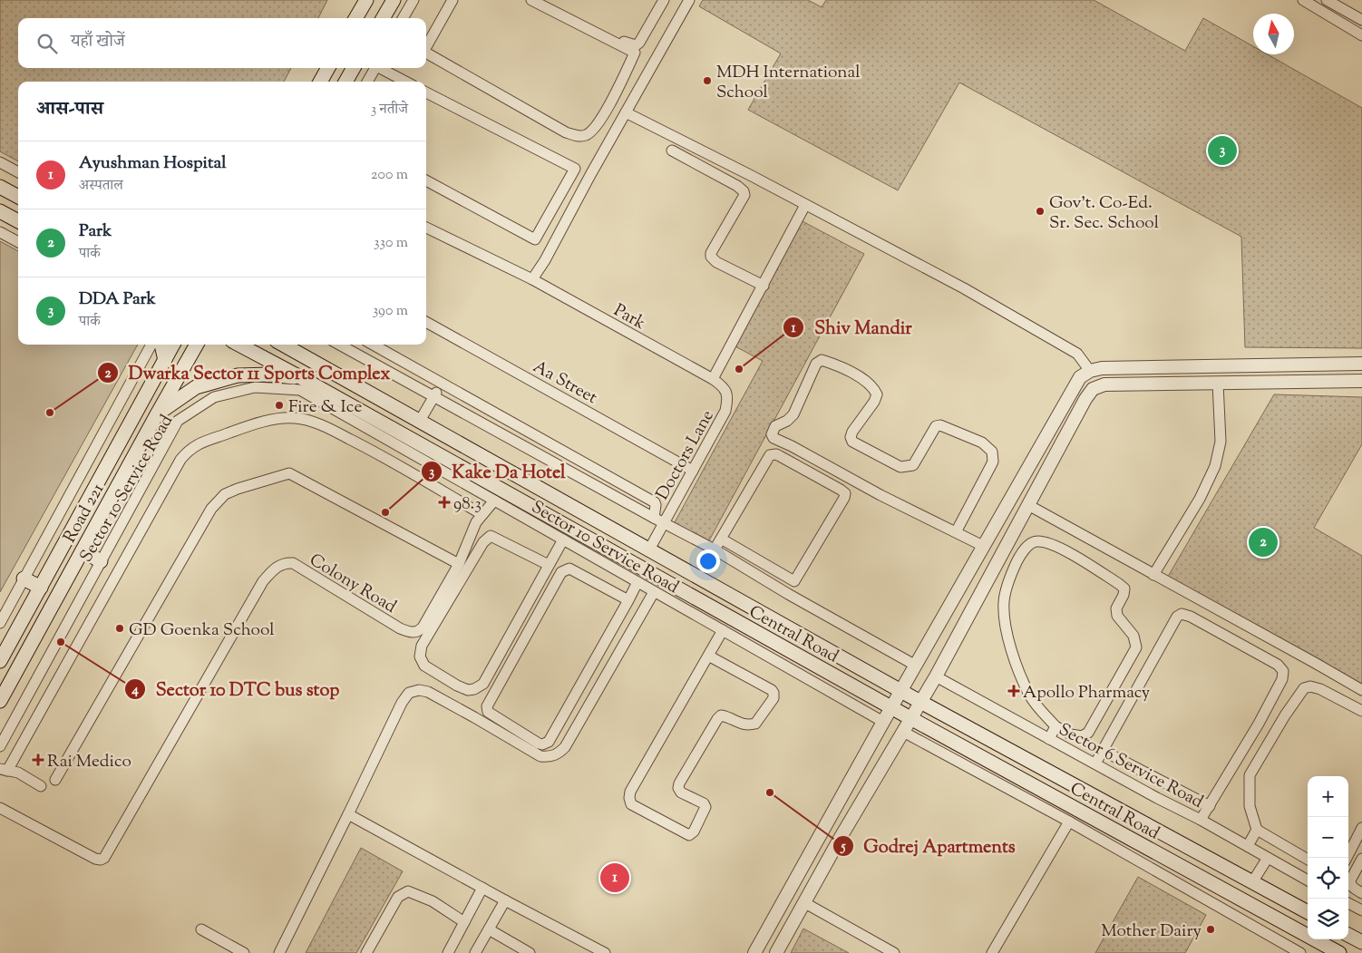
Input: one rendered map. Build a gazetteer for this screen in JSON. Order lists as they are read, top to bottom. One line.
{"streets":{"main road":["Road 221","Central Road"],"street":["Park","Aa Street","Doctors Lane","Sector 10 Service Road","Colony Road","Sector 6 Service Road"]},"crossings":[["Park","Doctors Lane"],["Aa Street","Doctors Lane"],["Doctors Lane","Central Road"],["Sector 10 Service Road","Colony Road"],["Sector 10 Service Road","Central Road"]],"places":{"other":["MDH International School","Gov't. Co-Ed. Sr. Sec. School","Shiv Mandir","Fire & Ice","Dwarka Sector 11 Sports Complex","Kake Da Hotel","GD Goenka School","Sector 10 DTC bus stop","Godrej Apartments","Mother Dairy"],"health":["98.3","Apollo Pharmacy","Rai Medico"]},"north":"top","page":{"search":"यहाँ खोजें","heading":["आस-पास","3 नतीजे"],"pins":["3","2","1"],"list":[{"mark":"1","name":"Ayushman Hospital","note":"अस्पताल","value":"200 m"},{"mark":"2","name":"Park","note":"पार्क","value":"330 m"},{"mark":"3","name":"DDA Park","note":"पार्क","value":"390 m"}],"map_buttons":["+","−"]}}
